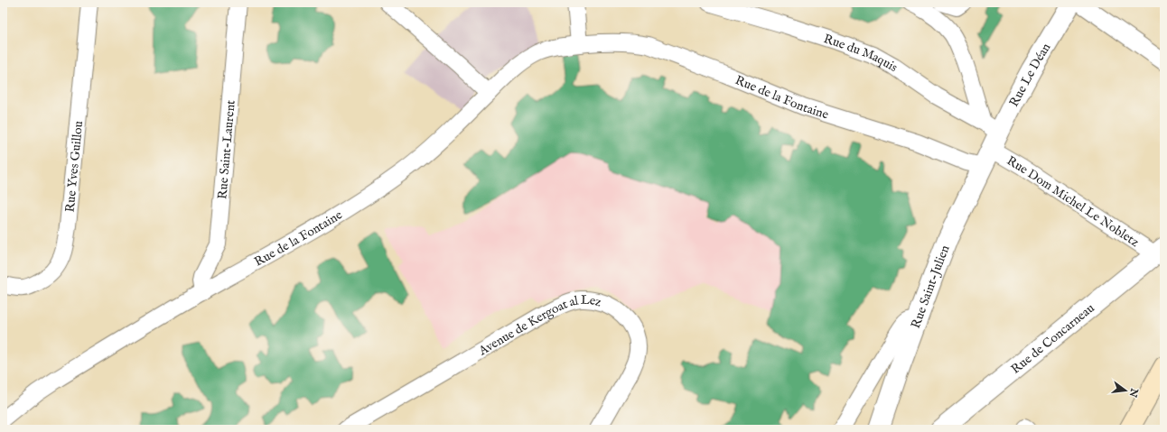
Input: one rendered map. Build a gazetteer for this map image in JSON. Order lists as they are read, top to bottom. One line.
{"streets":{"street":["Rue du Maquis","Rue Le Déan","Rue de la Fontaine","Rue Saint-Laurent","Rue Yves Guillou","Rue Dom Michel Le Nobletz","Rue Saint-Julien","Avenue de Kergoat al Lez","Rue de Concarneau"]},"crossings":[["Rue du Maquis","Rue Le Déan"],["Rue du Maquis","Rue de la Fontaine"],["Rue du Maquis","Rue Dom Michel Le Nobletz"],["Rue du Maquis","Rue Saint-Julien"],["Rue Le Déan","Rue de la Fontaine"],["Rue Le Déan","Rue Dom Michel Le Nobletz"],["Rue Le Déan","Rue Saint-Julien"],["Rue de la Fontaine","Rue Saint-Laurent"],["Rue de la Fontaine","Rue Dom Michel Le Nobletz"],["Rue de la Fontaine","Rue Saint-Julien"],["Rue Dom Michel Le Nobletz","Rue Saint-Julien"],["Rue Dom Michel Le Nobletz","Rue de Concarneau"]],"north":"right"}
